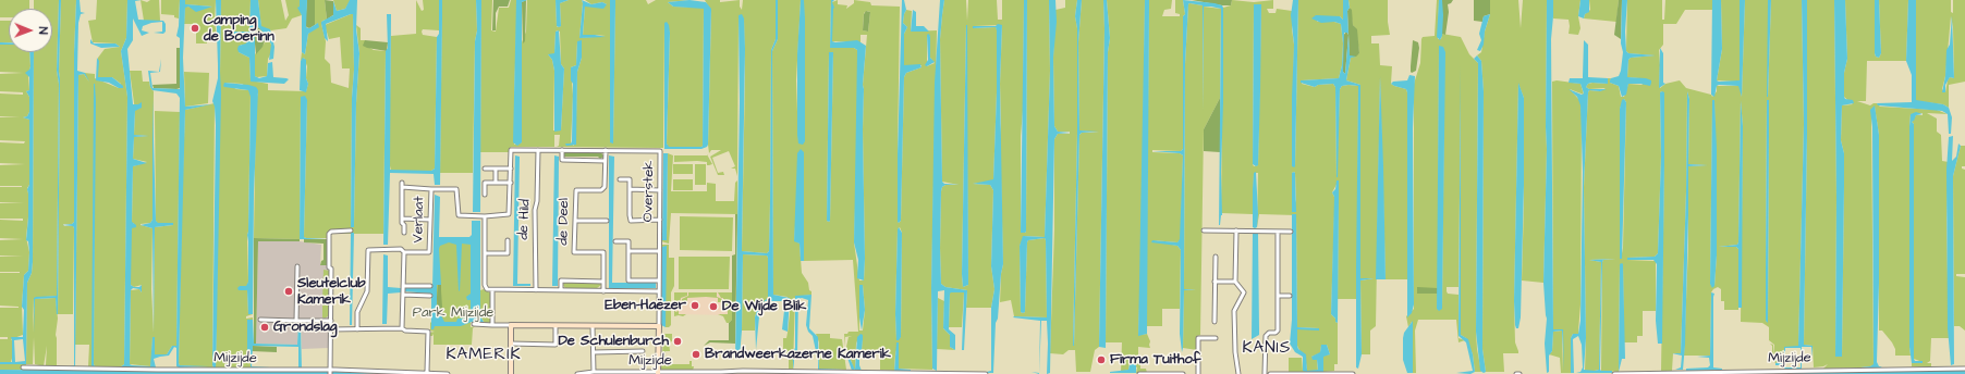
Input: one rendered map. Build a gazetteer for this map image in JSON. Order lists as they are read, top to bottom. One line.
{"streets":{"street":["Overstek","Verlaat","de Hild","de Deel","Mijzijde"]},"crossings":[["Overstek","de Hild"],["Overstek","de Deel"],["Overstek","Mijzijde"]],"districts":["KANIS","KAMERIK"],"parks":["Park Mijzijde"],"places":["Camping de Boerinn","Sleutelclub Kamerik","Eben-Haëzer","De Wijde Blik","Grondslag","De Schulenburch","Brandweerkazerne Kamerik","Firma Tuithof"],"north":"right"}
